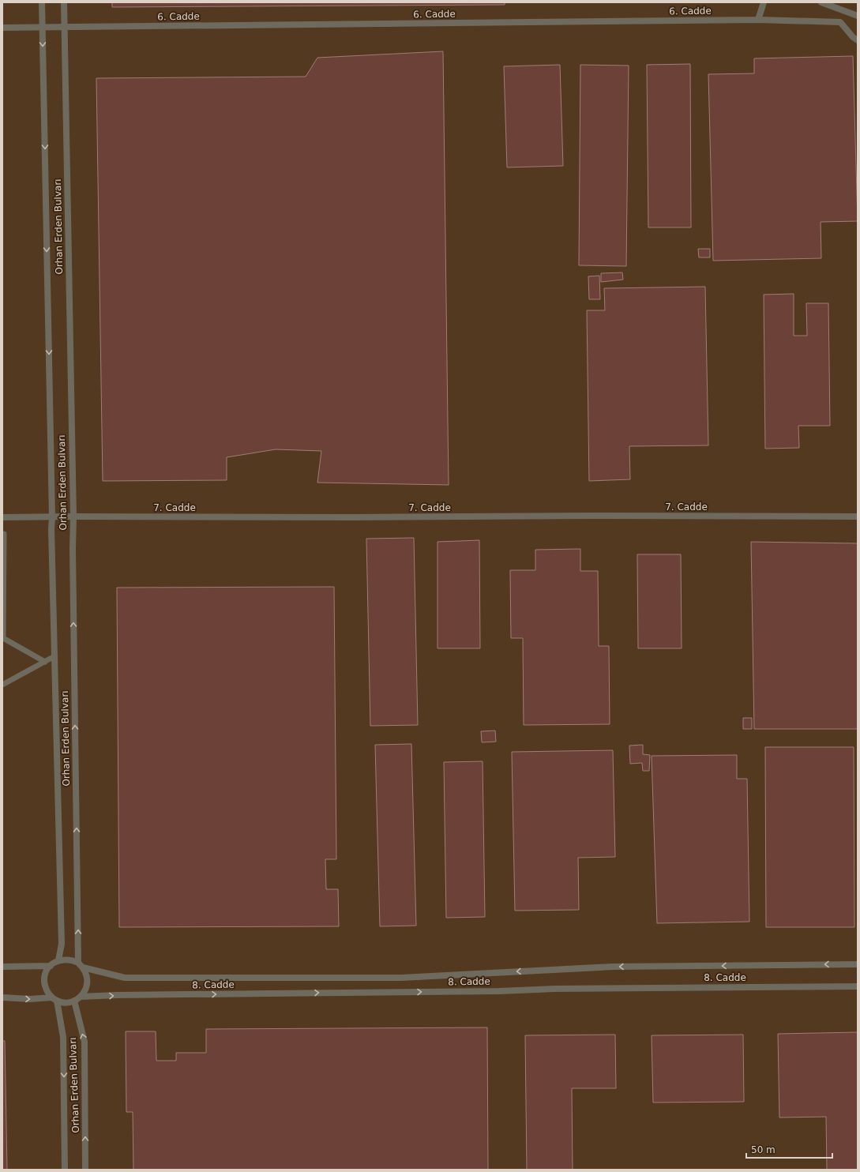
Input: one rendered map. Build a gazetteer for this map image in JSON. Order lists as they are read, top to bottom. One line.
{"streets":{"street":["6. Cadde","Orhan Erden Bulvarı","7. Cadde","8. Cadde"]},"crossings":[["6. Cadde","Orhan Erden Bulvarı"],["Orhan Erden Bulvarı","7. Cadde"],["Orhan Erden Bulvarı","8. Cadde"]],"scale_bar":"50 m"}
